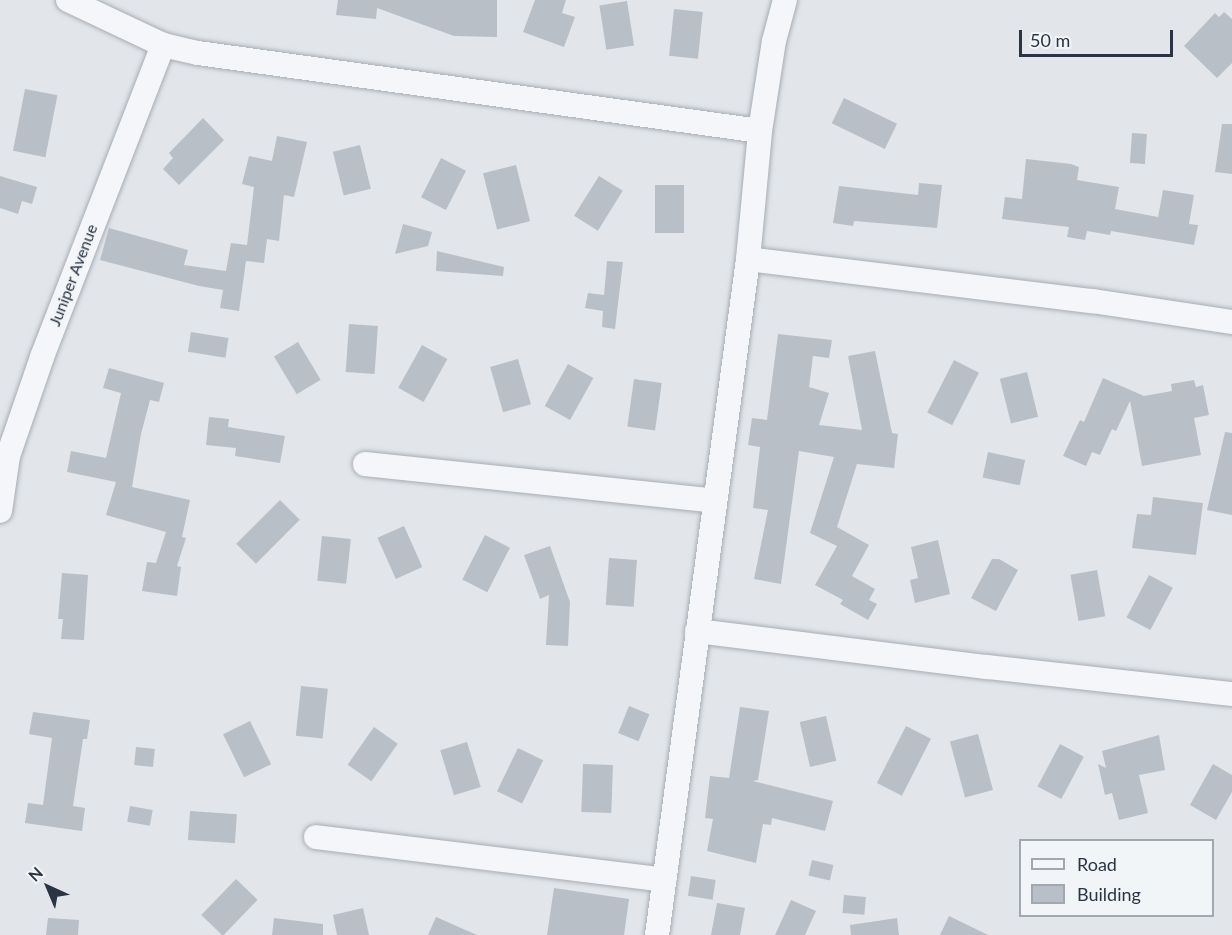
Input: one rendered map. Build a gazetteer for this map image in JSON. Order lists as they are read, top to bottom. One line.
{"streets":{"street":["Juniper Avenue"]},"legend":["Road","Building"],"scale_bar":"50 m","north":"top left"}
